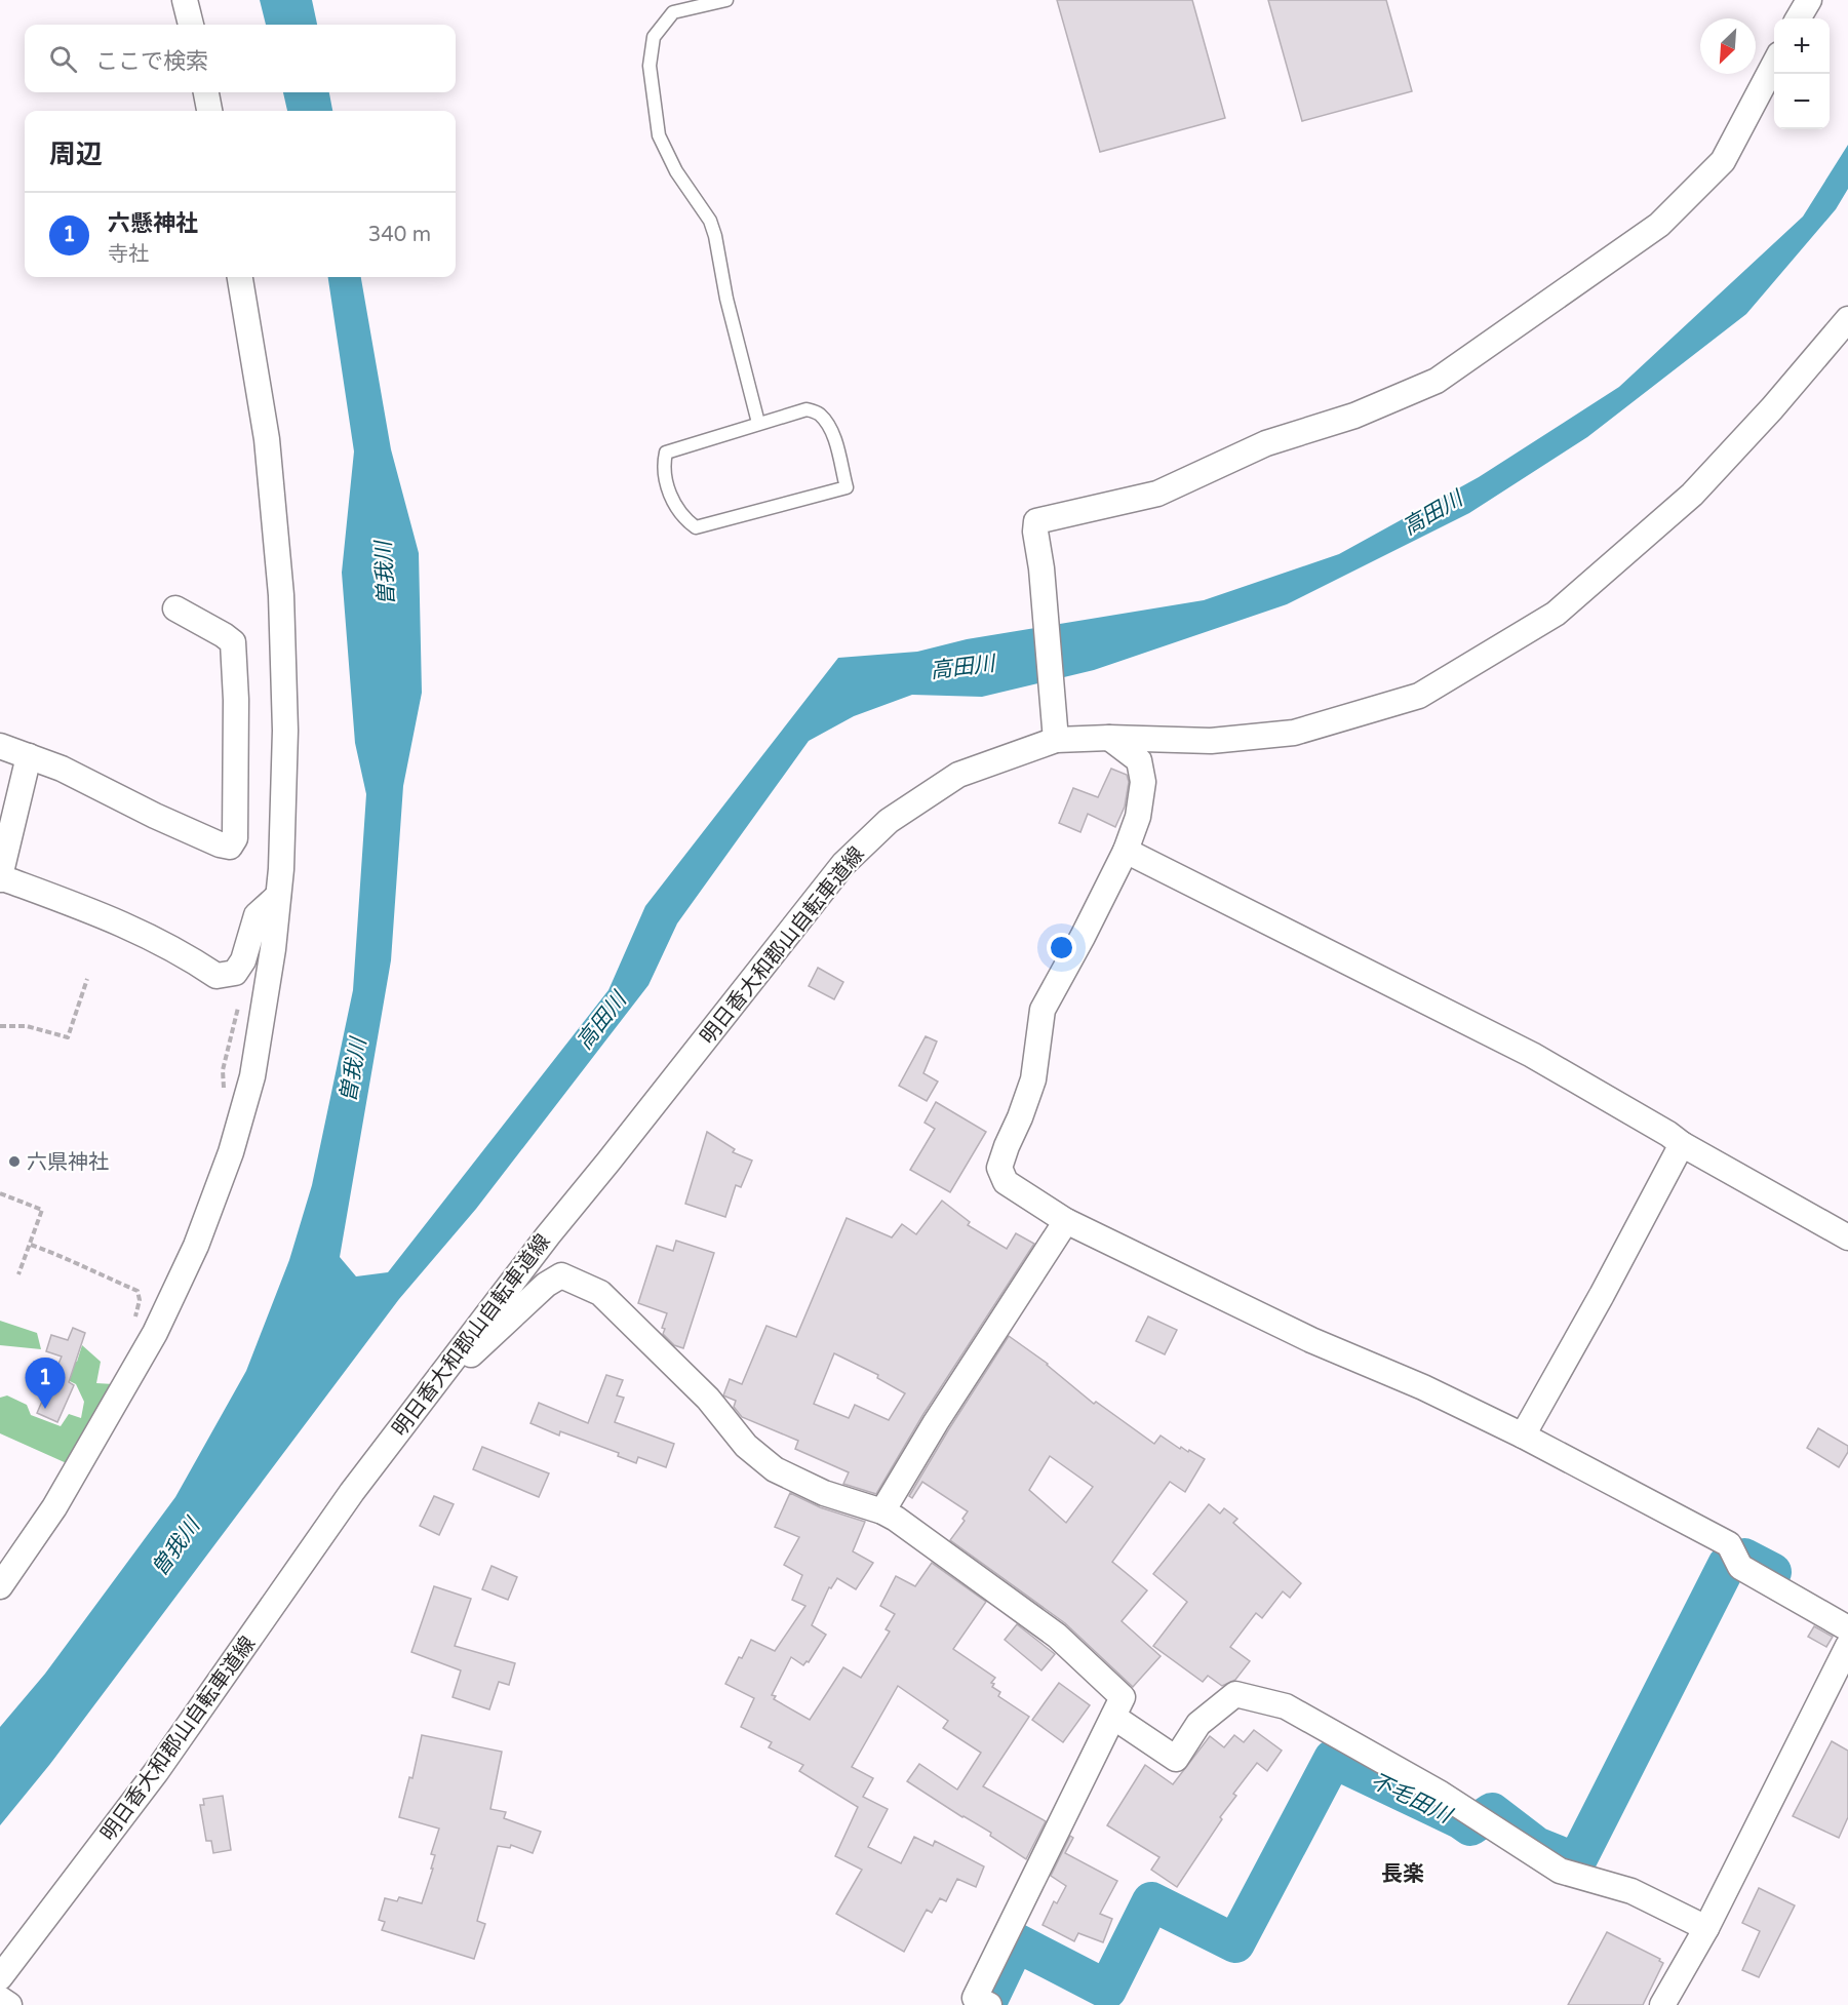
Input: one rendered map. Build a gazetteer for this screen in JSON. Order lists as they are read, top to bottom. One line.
{"streets":{"street":["明日香大和郡山自転車道線"]},"districts":["長楽"],"water":["高田川","曽我川","不毛田川"],"places":["六県神社"],"north":"bottom left","page":{"map_buttons":["+","−"],"search":"ここで検索","heading":"周辺","list":[{"mark":"1","name":"六懸神社","note":"寺社","value":"340 m"}],"pins":"1"}}
